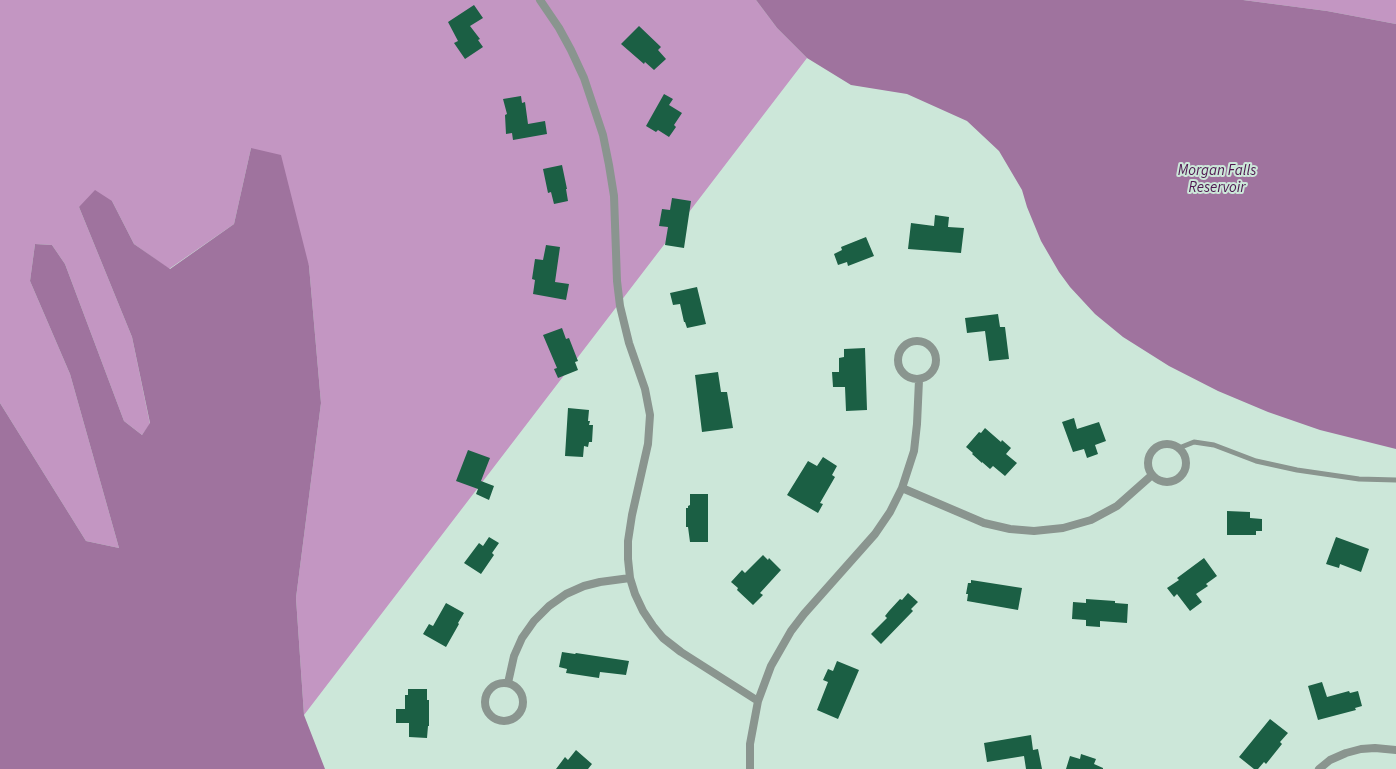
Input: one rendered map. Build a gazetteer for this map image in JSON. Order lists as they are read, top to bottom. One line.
{"water":["Morgan Falls Reservoir"]}
